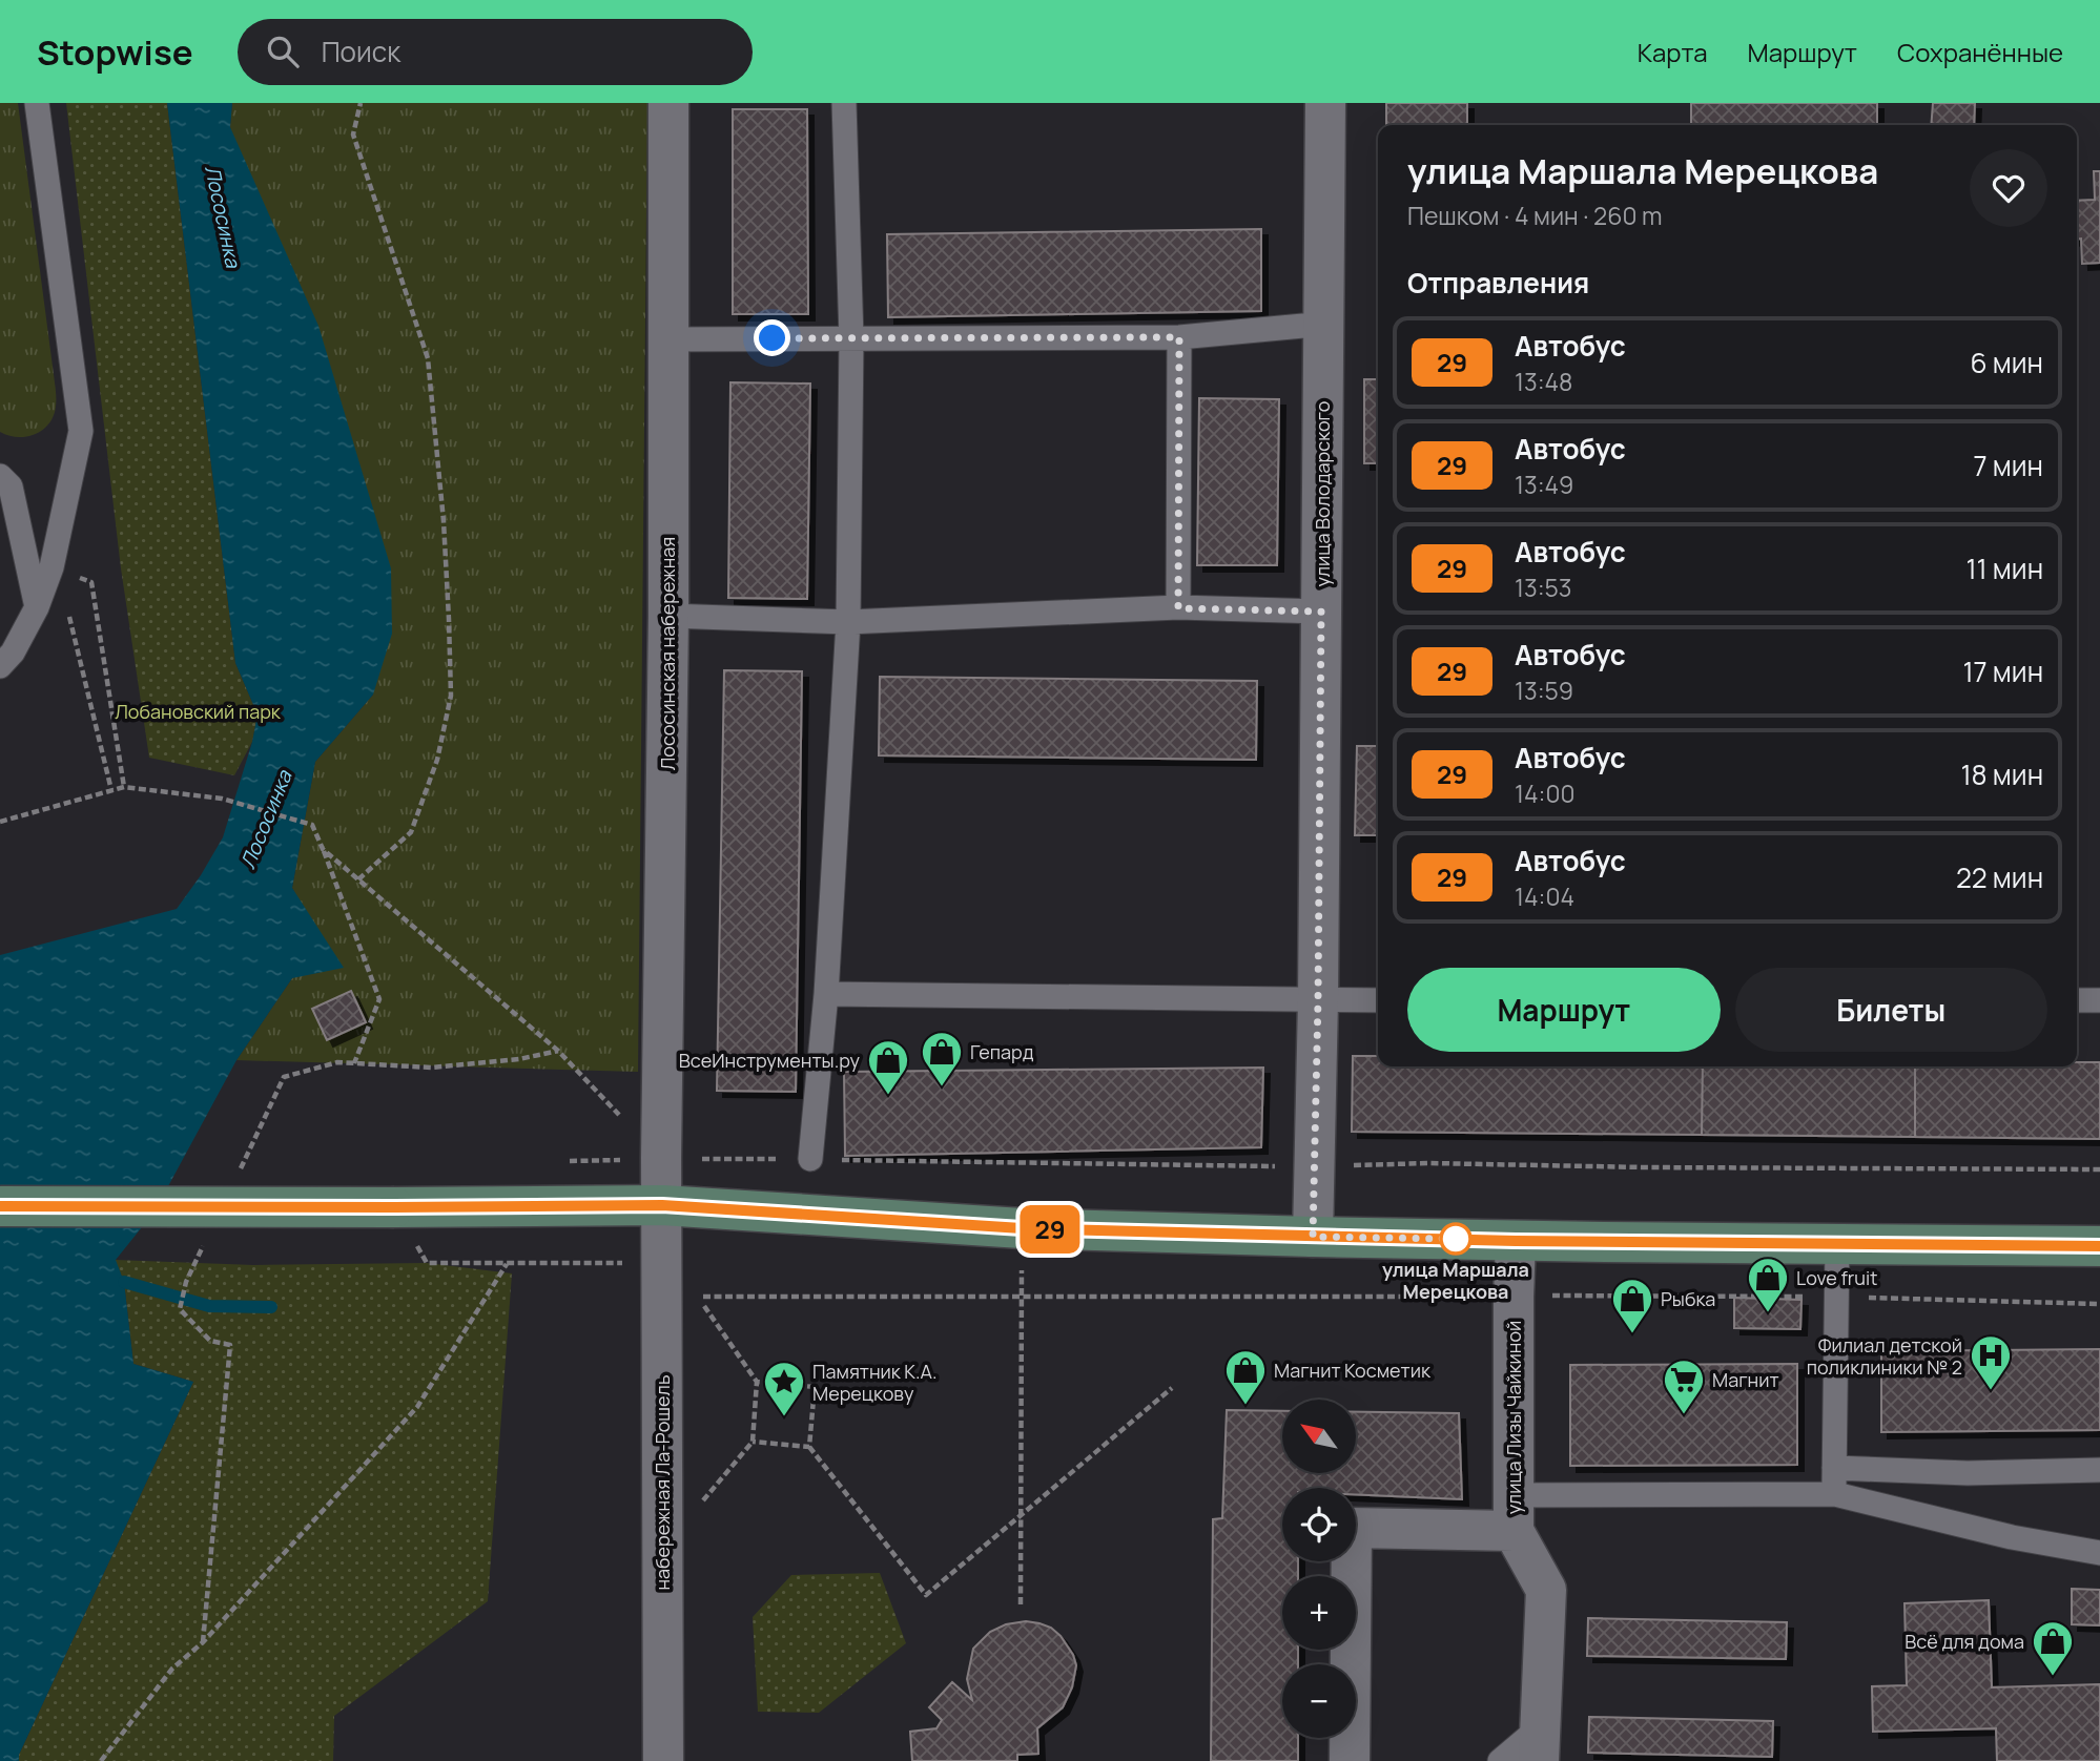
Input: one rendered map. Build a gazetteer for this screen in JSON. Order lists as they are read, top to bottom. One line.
{"streets":{"street":["улица Володарского","Лососинская набережная","улица Лизы Чайкиной","набережная Ла-Рошель"]},"crossings":[["Лососинская набережная","набережная Ла-Рошель"]],"water":["Лососинка"],"parks":["Лобановский парк"],"places":{"shop":["Гепард","ВсеИнструменты.ру","Love fruit","Рыбка","Магнит Косметик","Всё для дома"],"other":["улица Маршала Мерецкова"],"hospital":["Филиал детской поликлиники № 2"],"supermarket":["Магнит"],"place":["Памятник К.А. Мерецкову"]},"lines":["bus line 29"],"north":"top left","page":{"header":"Stopwise","search":"Поиск","nav":["Карта","Маршрут","Сохранённые"],"on_map":"29","heading":[["улица Маршала Мерецкова","Пешком · 4 мин · 260 m"],"Отправления"],"list":[{"mark":"29","name":"Автобус","note":"13:48","value":"6 мин"},{"mark":"29","name":"Автобус","note":"13:49","value":"7 мин"},{"mark":"29","name":"Автобус","note":"13:53","value":"11 мин"},{"mark":"29","name":"Автобус","note":"13:59","value":"17 мин"},{"mark":"29","name":"Автобус","note":"14:00","value":"18 мин"},{"mark":"29","name":"Автобус","note":"14:04","value":"22 мин"}],"buttons":["Маршрут","Билеты"],"map_buttons":["+","−"]}}
